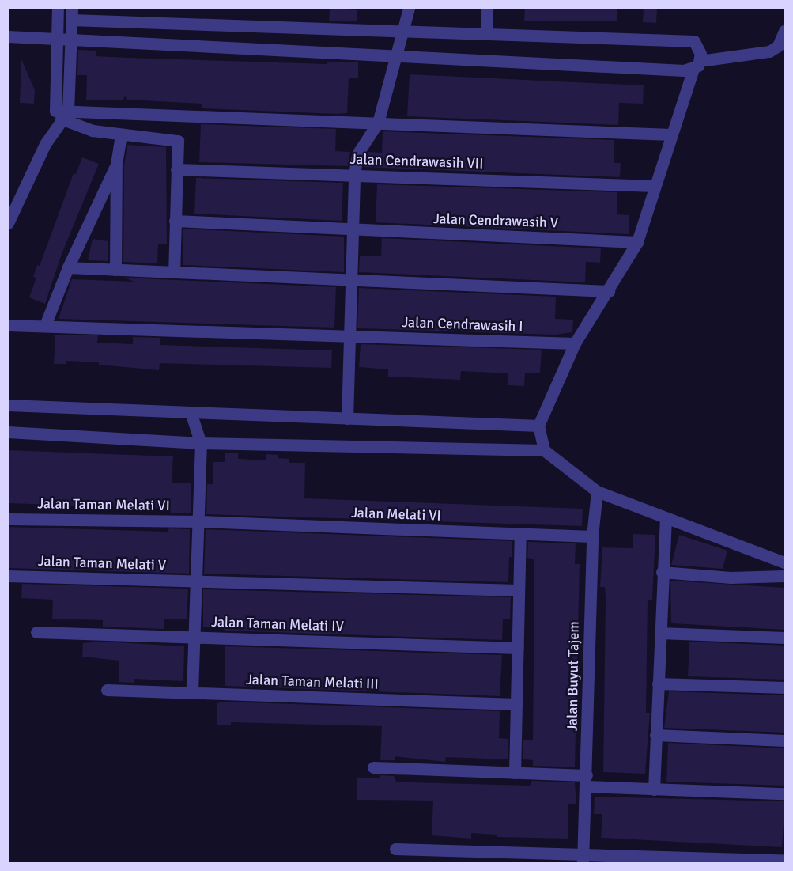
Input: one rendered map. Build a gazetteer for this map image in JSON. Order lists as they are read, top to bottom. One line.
{"streets":{"street":["Jalan Cendrawasih VII","Jalan Cendrawasih V","Jalan Cendrawasih I","Jalan Taman Melati VI","Jalan Melati VI","Jalan Taman Melati V","Jalan Taman Melati IV","Jalan Buyut Tajem","Jalan Taman Melati III"]},"crossings":[["Jalan Taman Melati VI","Jalan Melati VI"],["Jalan Melati VI","Jalan Buyut Tajem"]]}
